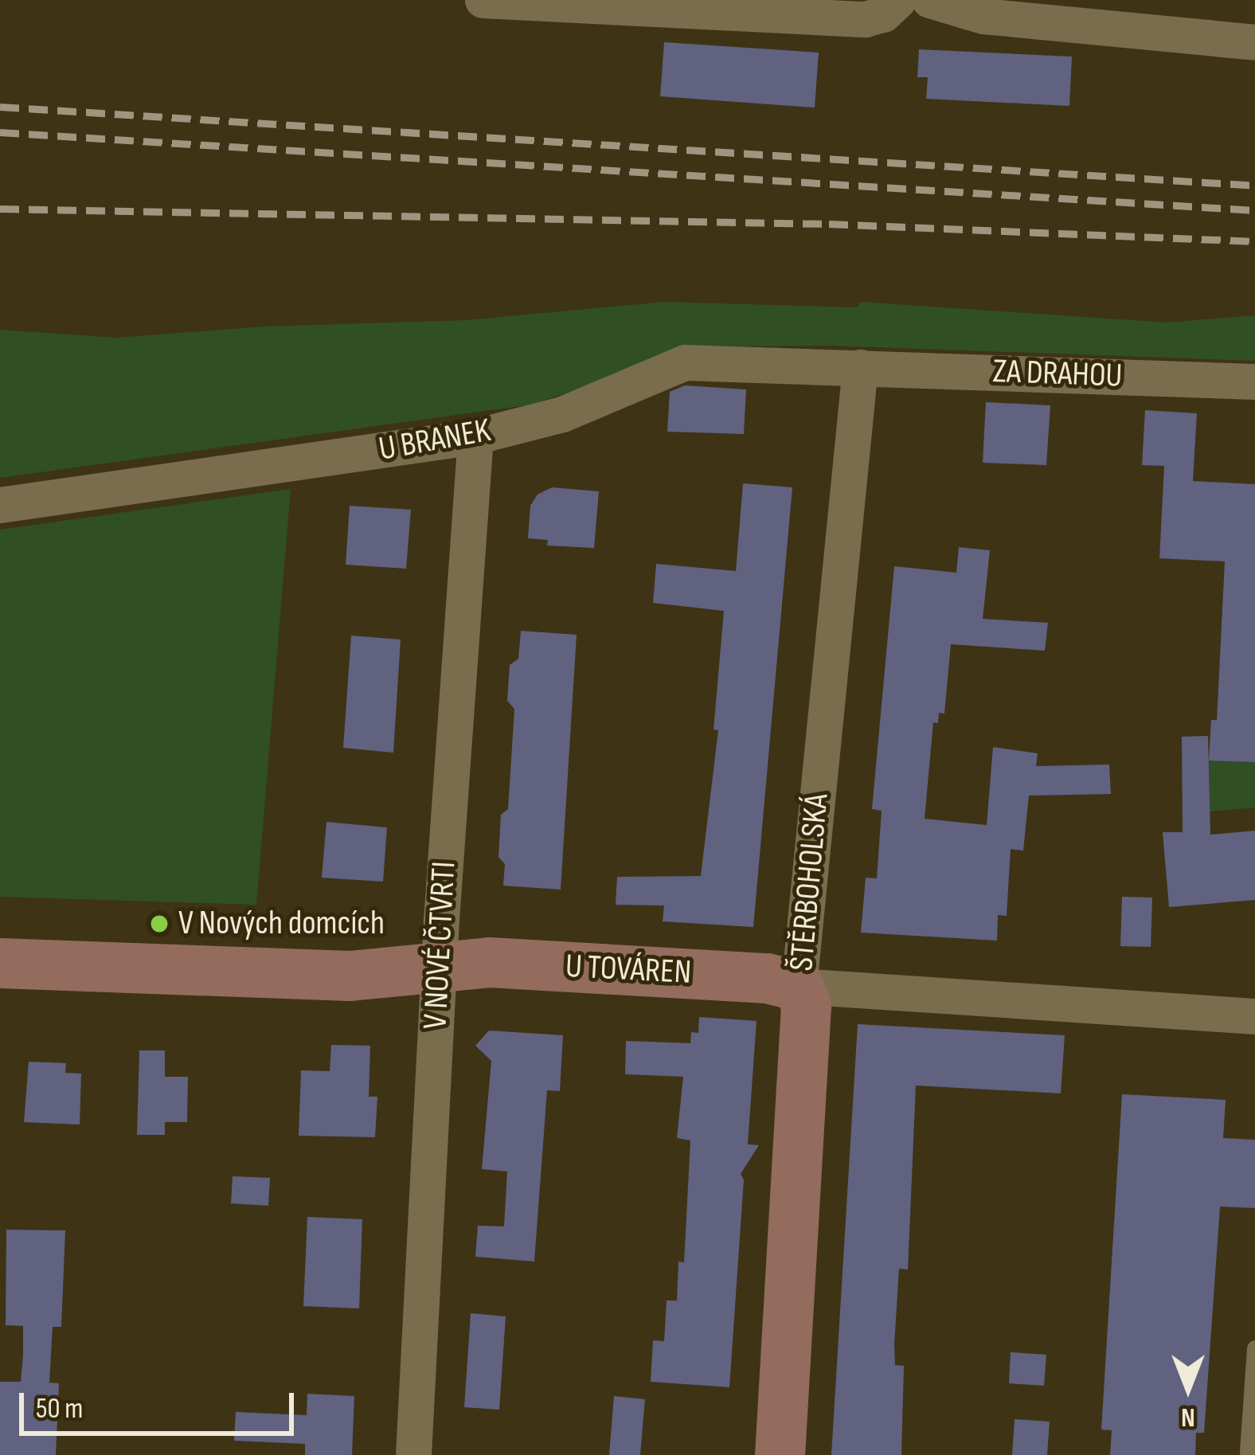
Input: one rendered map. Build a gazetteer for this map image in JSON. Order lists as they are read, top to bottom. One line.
{"streets":{"street":["ZA DRAHOU","U BRANEK","ŠTĚRBOHOLSKÁ","V NOVÉ ČTVRTI","U TOVÁREN"]},"crossings":[["ZA DRAHOU","U BRANEK"],["ZA DRAHOU","ŠTĚRBOHOLSKÁ"],["U BRANEK","ŠTĚRBOHOLSKÁ"],["U BRANEK","V NOVÉ ČTVRTI"],["ŠTĚRBOHOLSKÁ","U TOVÁREN"],["V NOVÉ ČTVRTI","U TOVÁREN"]],"places":["V Nových domcích"],"scale_bar":"50 m","north":"bottom"}
